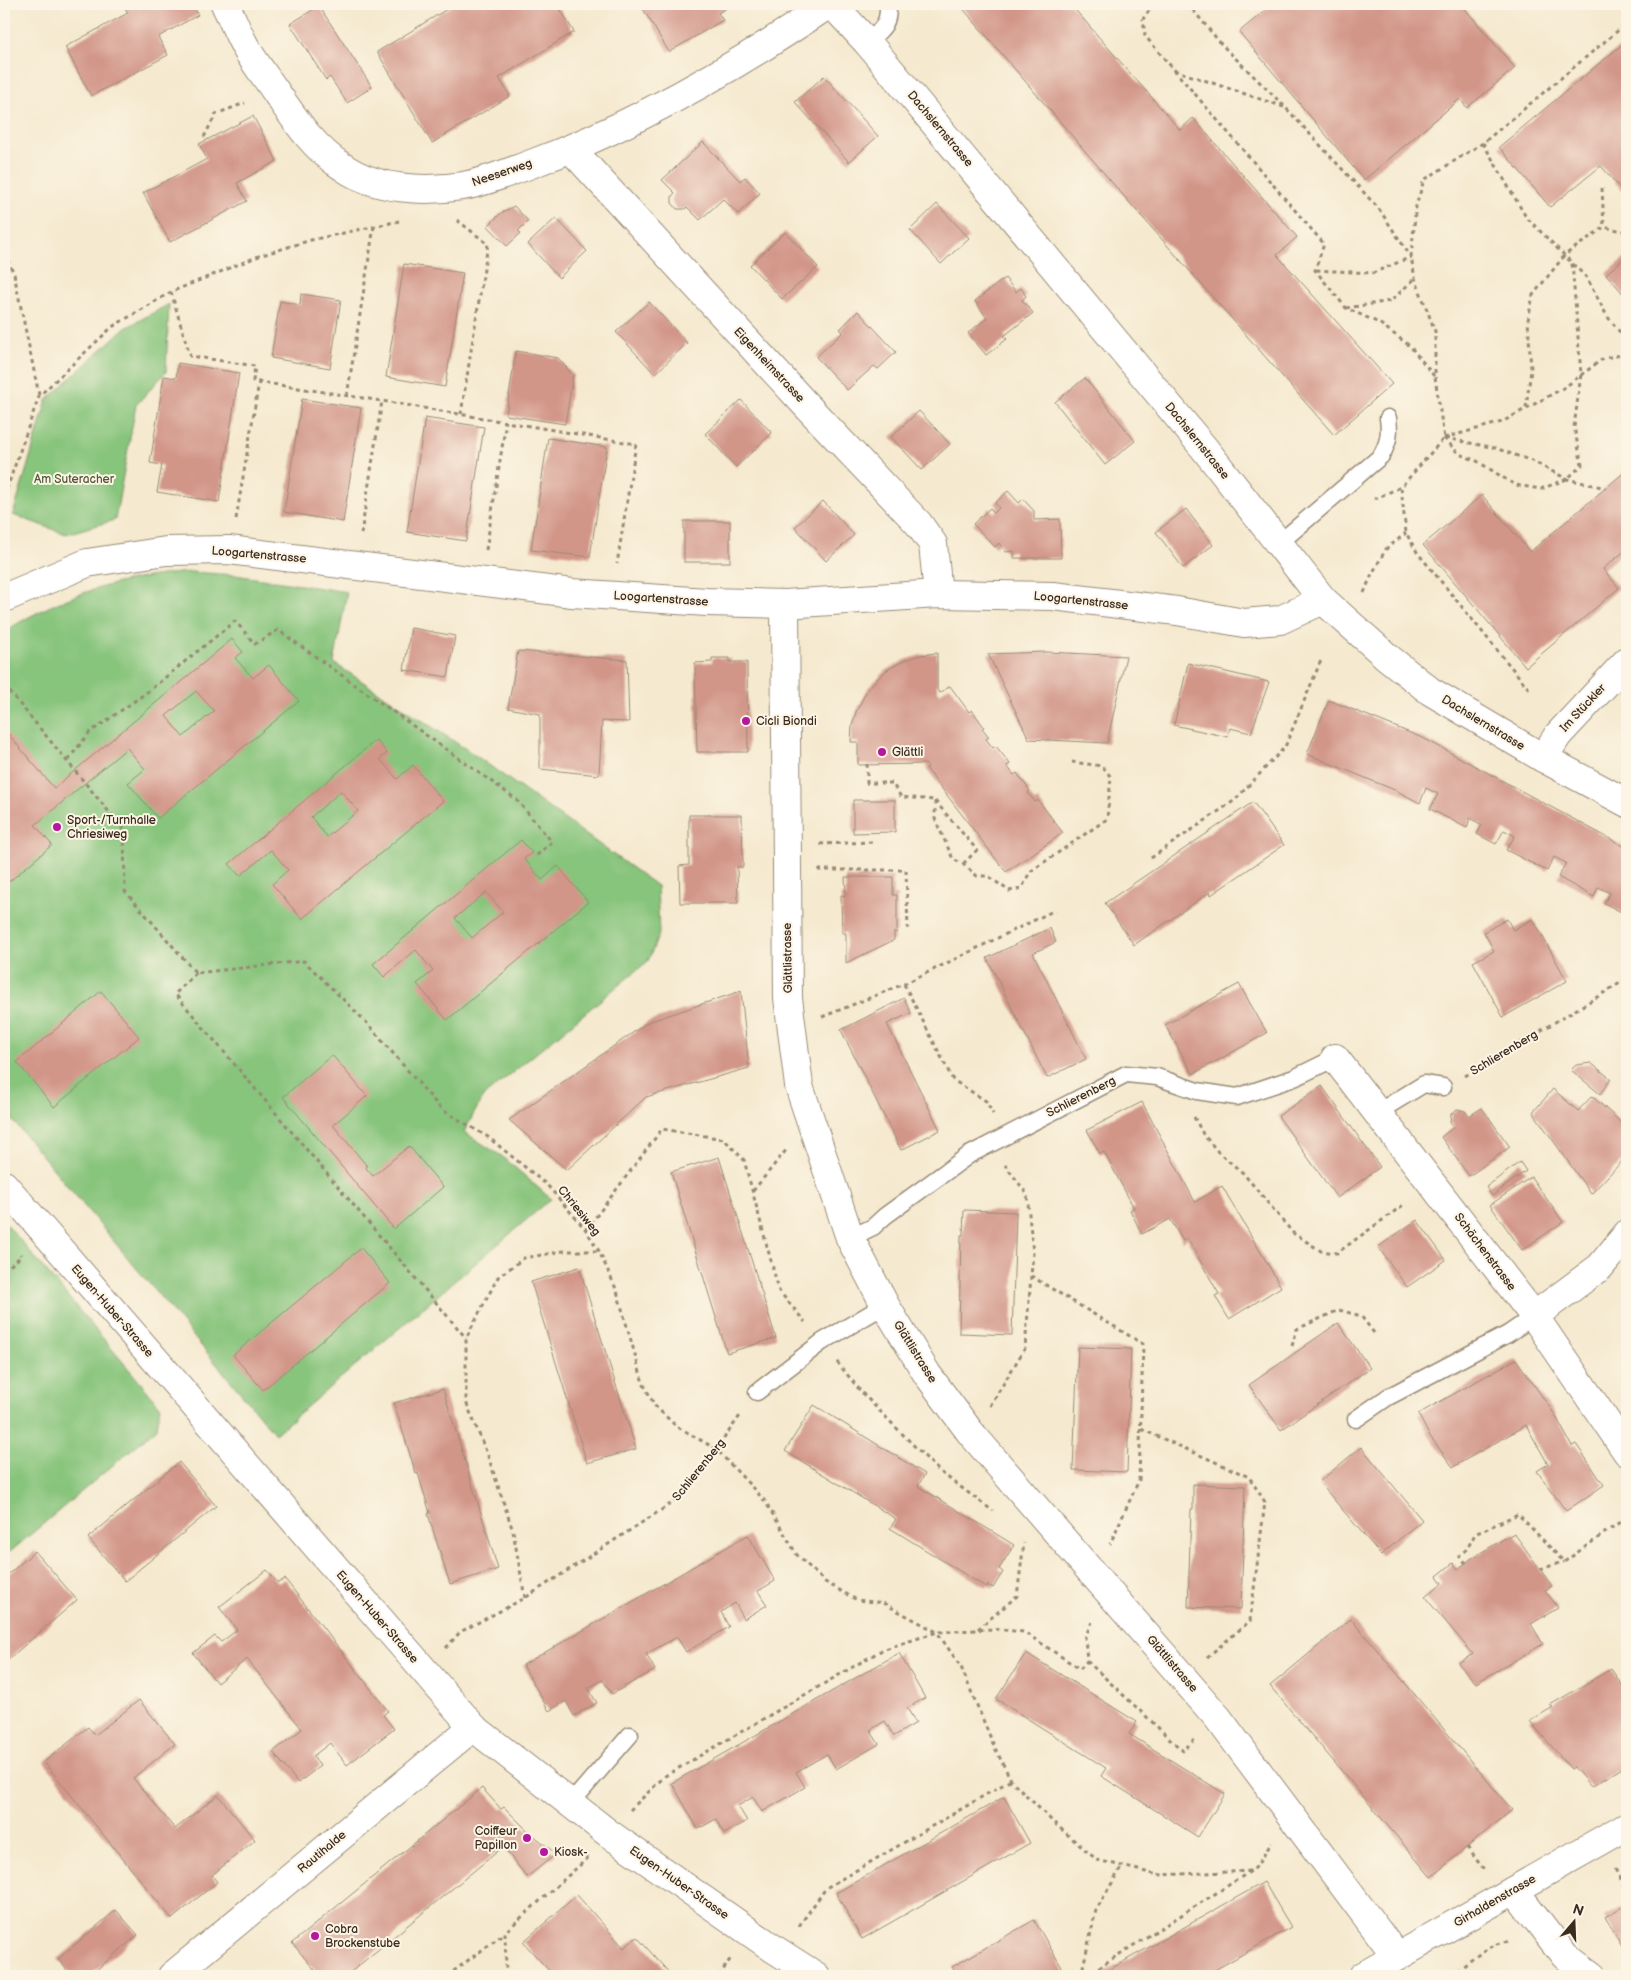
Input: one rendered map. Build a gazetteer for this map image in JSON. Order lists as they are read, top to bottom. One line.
{"streets":{"street":["Dachslernstrasse","Neeserweg","Eigenheimstrasse","Loogartenstrasse","Im Stückler","Glättlistrasse","Schächenstrasse","Eugen-Huber-Strasse","Rautihalde","Girhaldenstrasse"],"lane":["Schlierenberg"],"path":["Chriesiweg"]},"crossings":[["Dachslernstrasse","Neeserweg"],["Dachslernstrasse","Loogartenstrasse"],["Dachslernstrasse","Im Stückler"],["Neeserweg","Eigenheimstrasse"],["Eigenheimstrasse","Loogartenstrasse"],["Loogartenstrasse","Glättlistrasse"],["Glättlistrasse","Schlierenberg"],["Glättlistrasse","Girhaldenstrasse"],["Schlierenberg","Chriesiweg"],["Schlierenberg","Schächenstrasse"],["Eugen-Huber-Strasse","Rautihalde"]],"parks":["Am Suteracher"],"places":["Cicli Biondi","Glättli","Sport-/Turnhalle Chriesiweg","Coiffeur Papillon","Kiosk-","Cobra Brockenstube"],"north":"top"}
